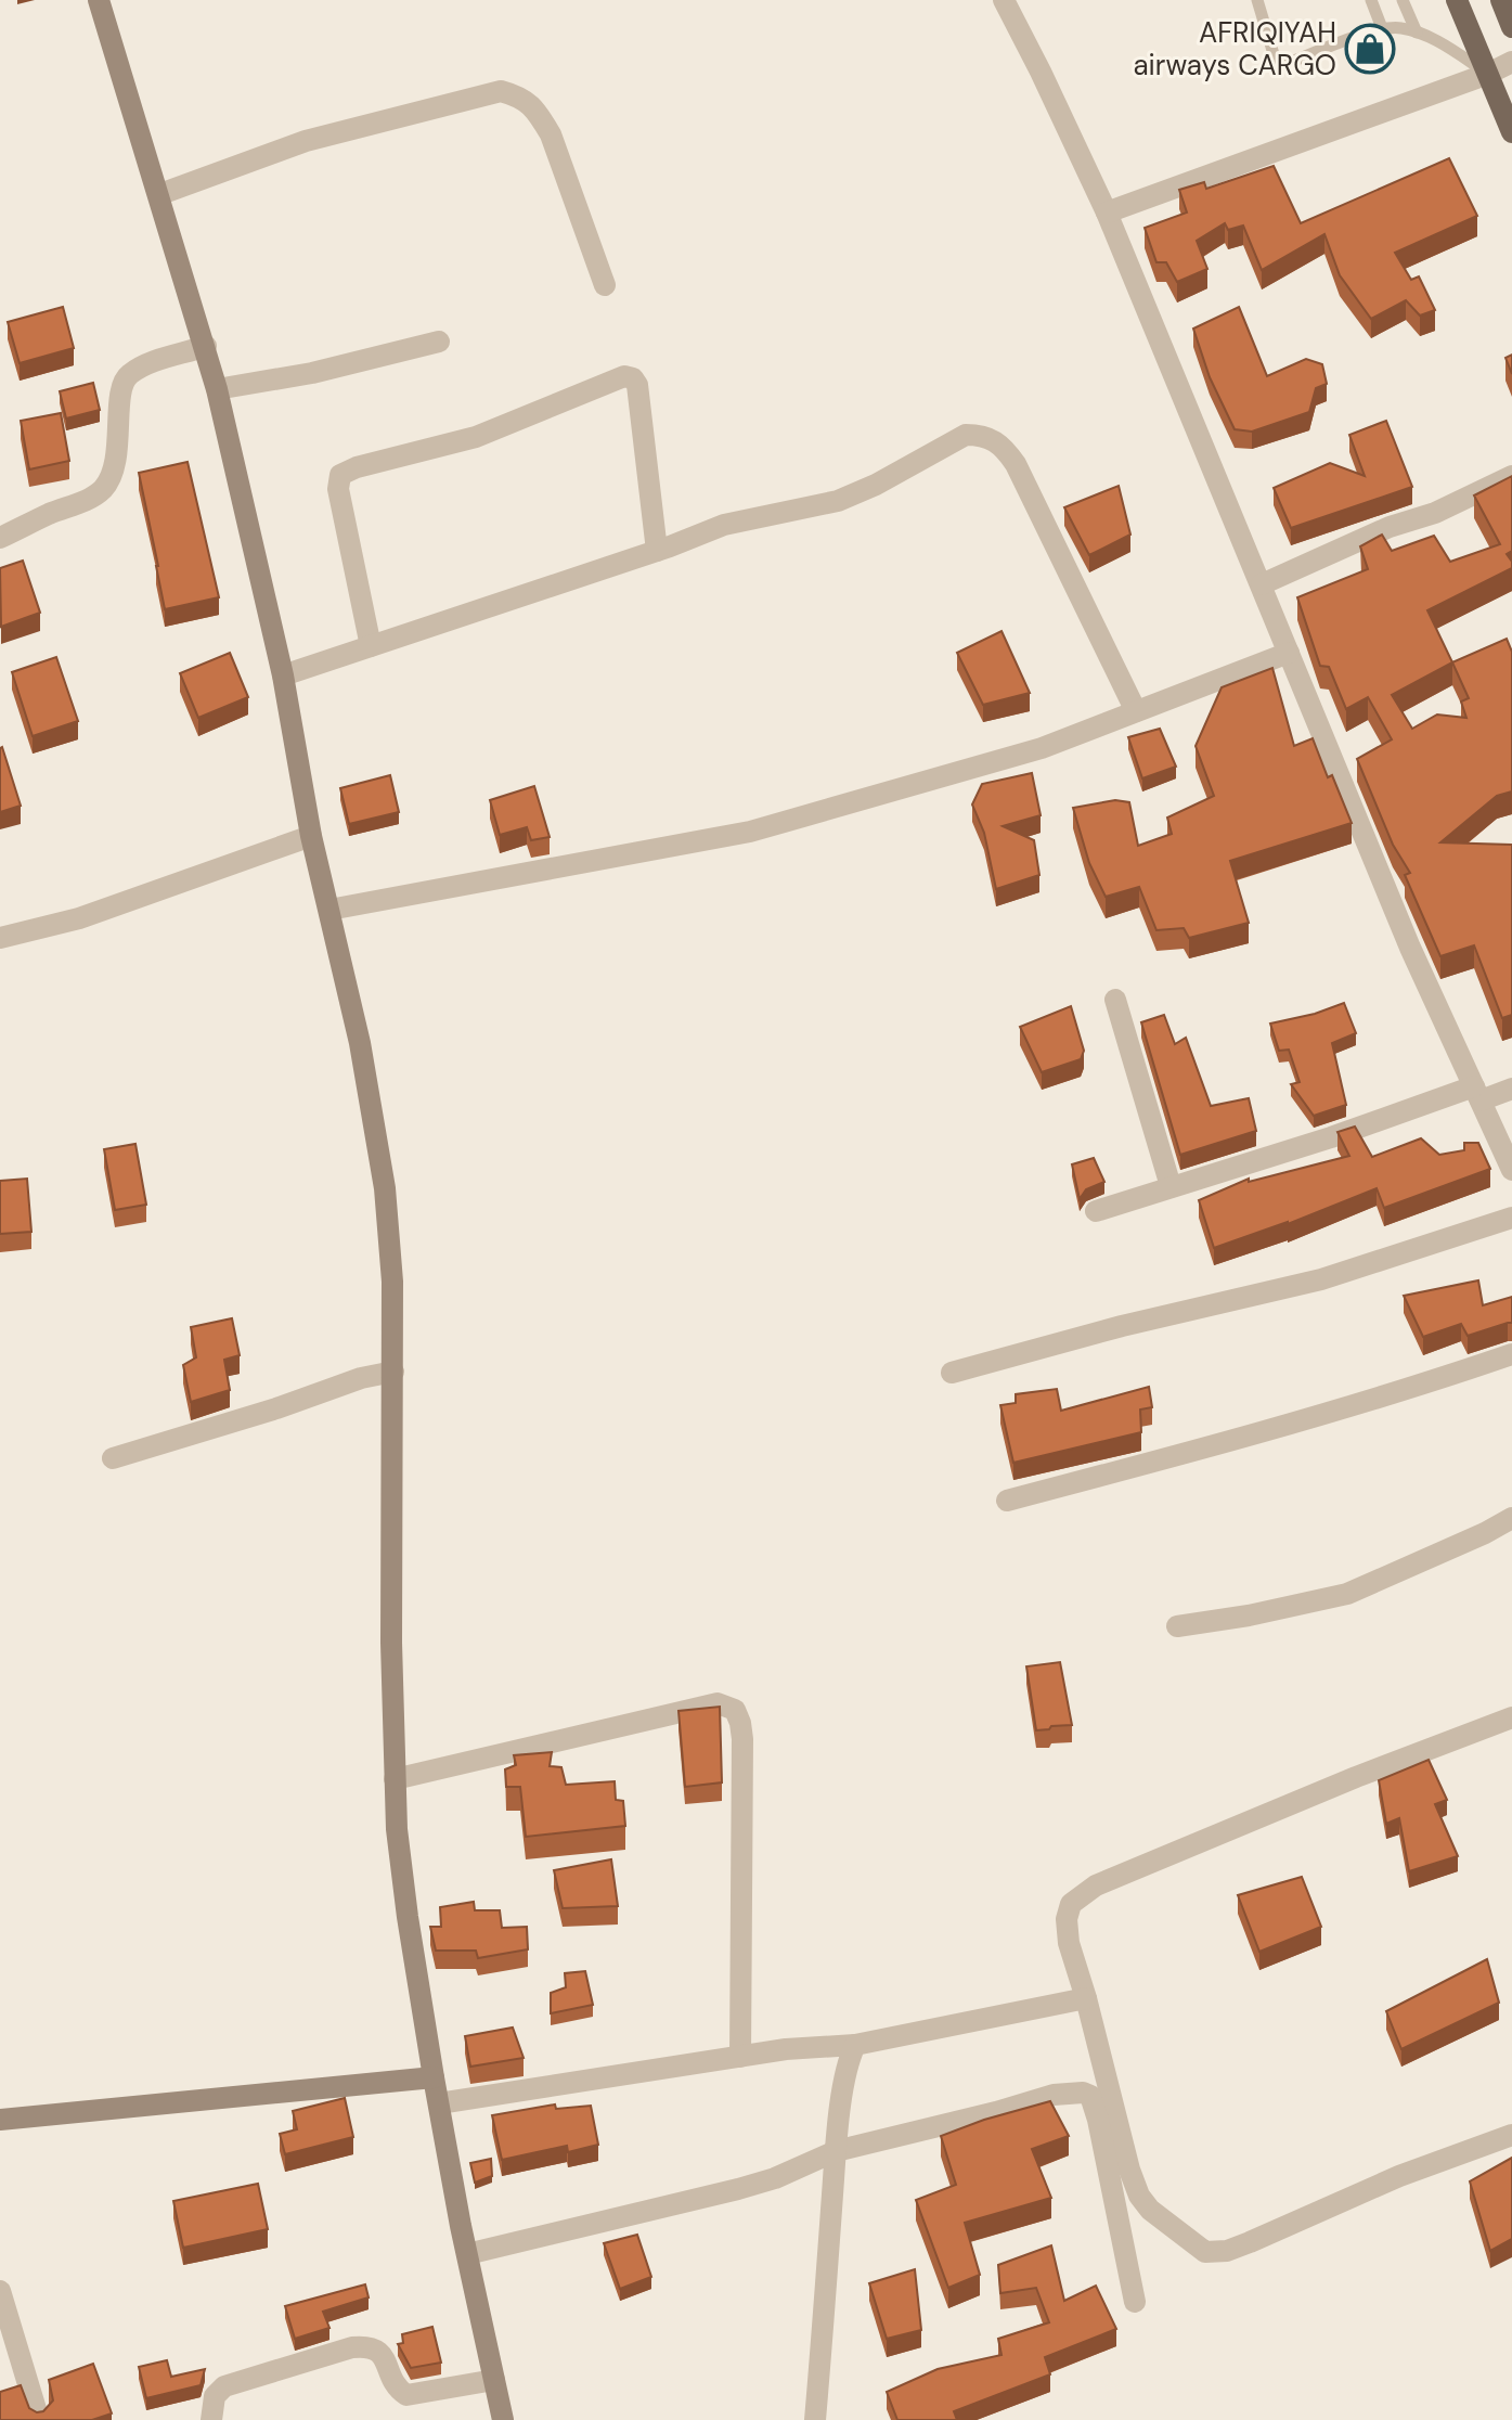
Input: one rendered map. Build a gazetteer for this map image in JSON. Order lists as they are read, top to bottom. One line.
{"places":{"shop":["AFRIQIYAH airways CARGO"]}}
